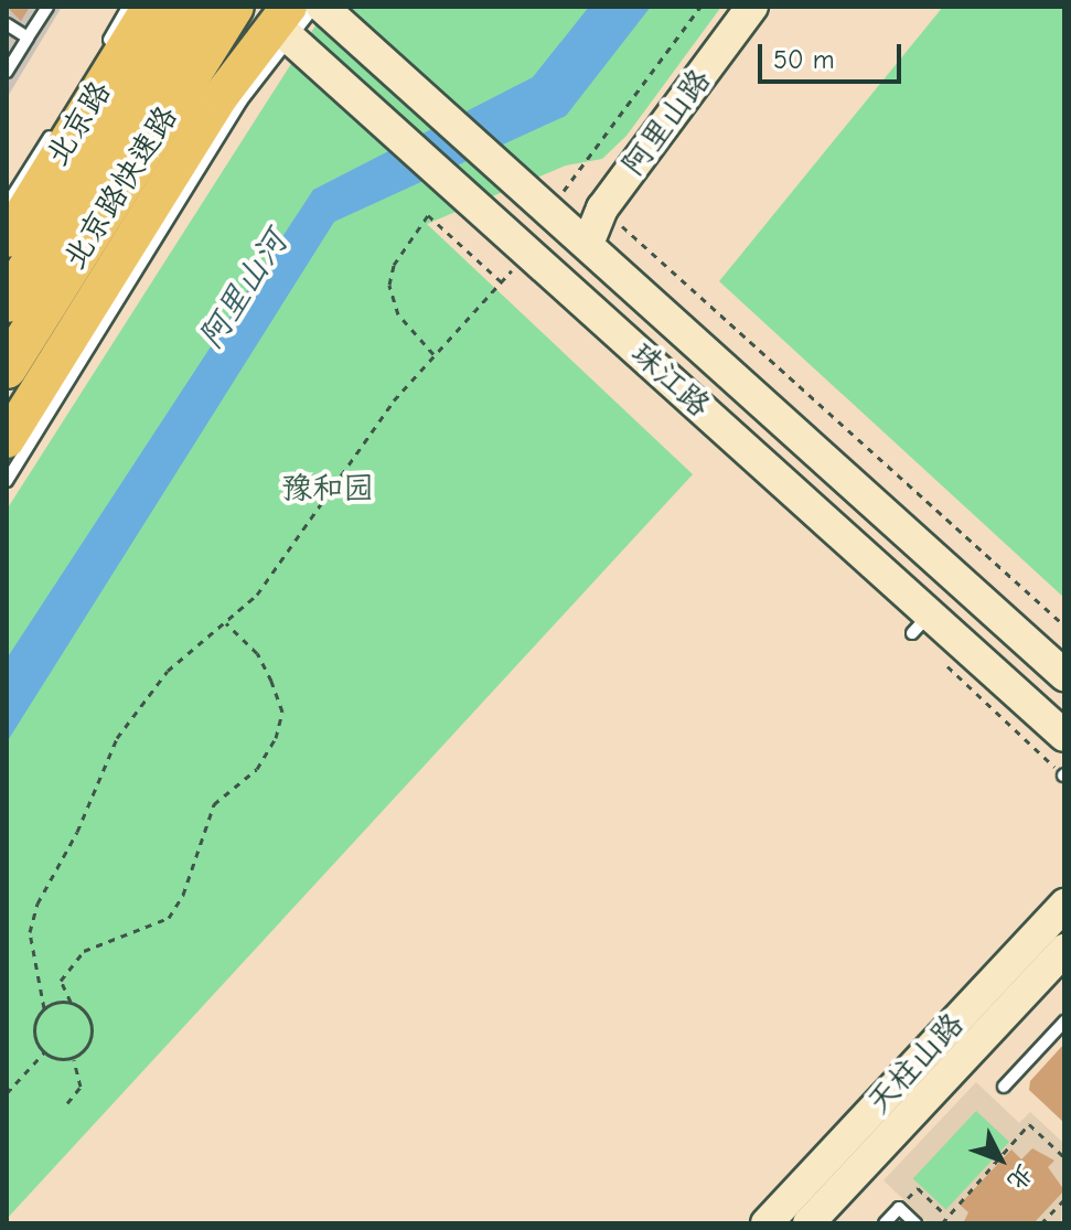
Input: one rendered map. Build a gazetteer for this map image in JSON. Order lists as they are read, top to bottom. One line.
{"streets":{"highway":["北京路快速路"],"main road":["北京路"],"street":["阿里山路","珠江路","天柱山路"]},"crossings":[["阿里山路","珠江路"]],"water":["阿里山河"],"parks":["豫和园"],"scale_bar":"50 m","north":"bottom right"}
